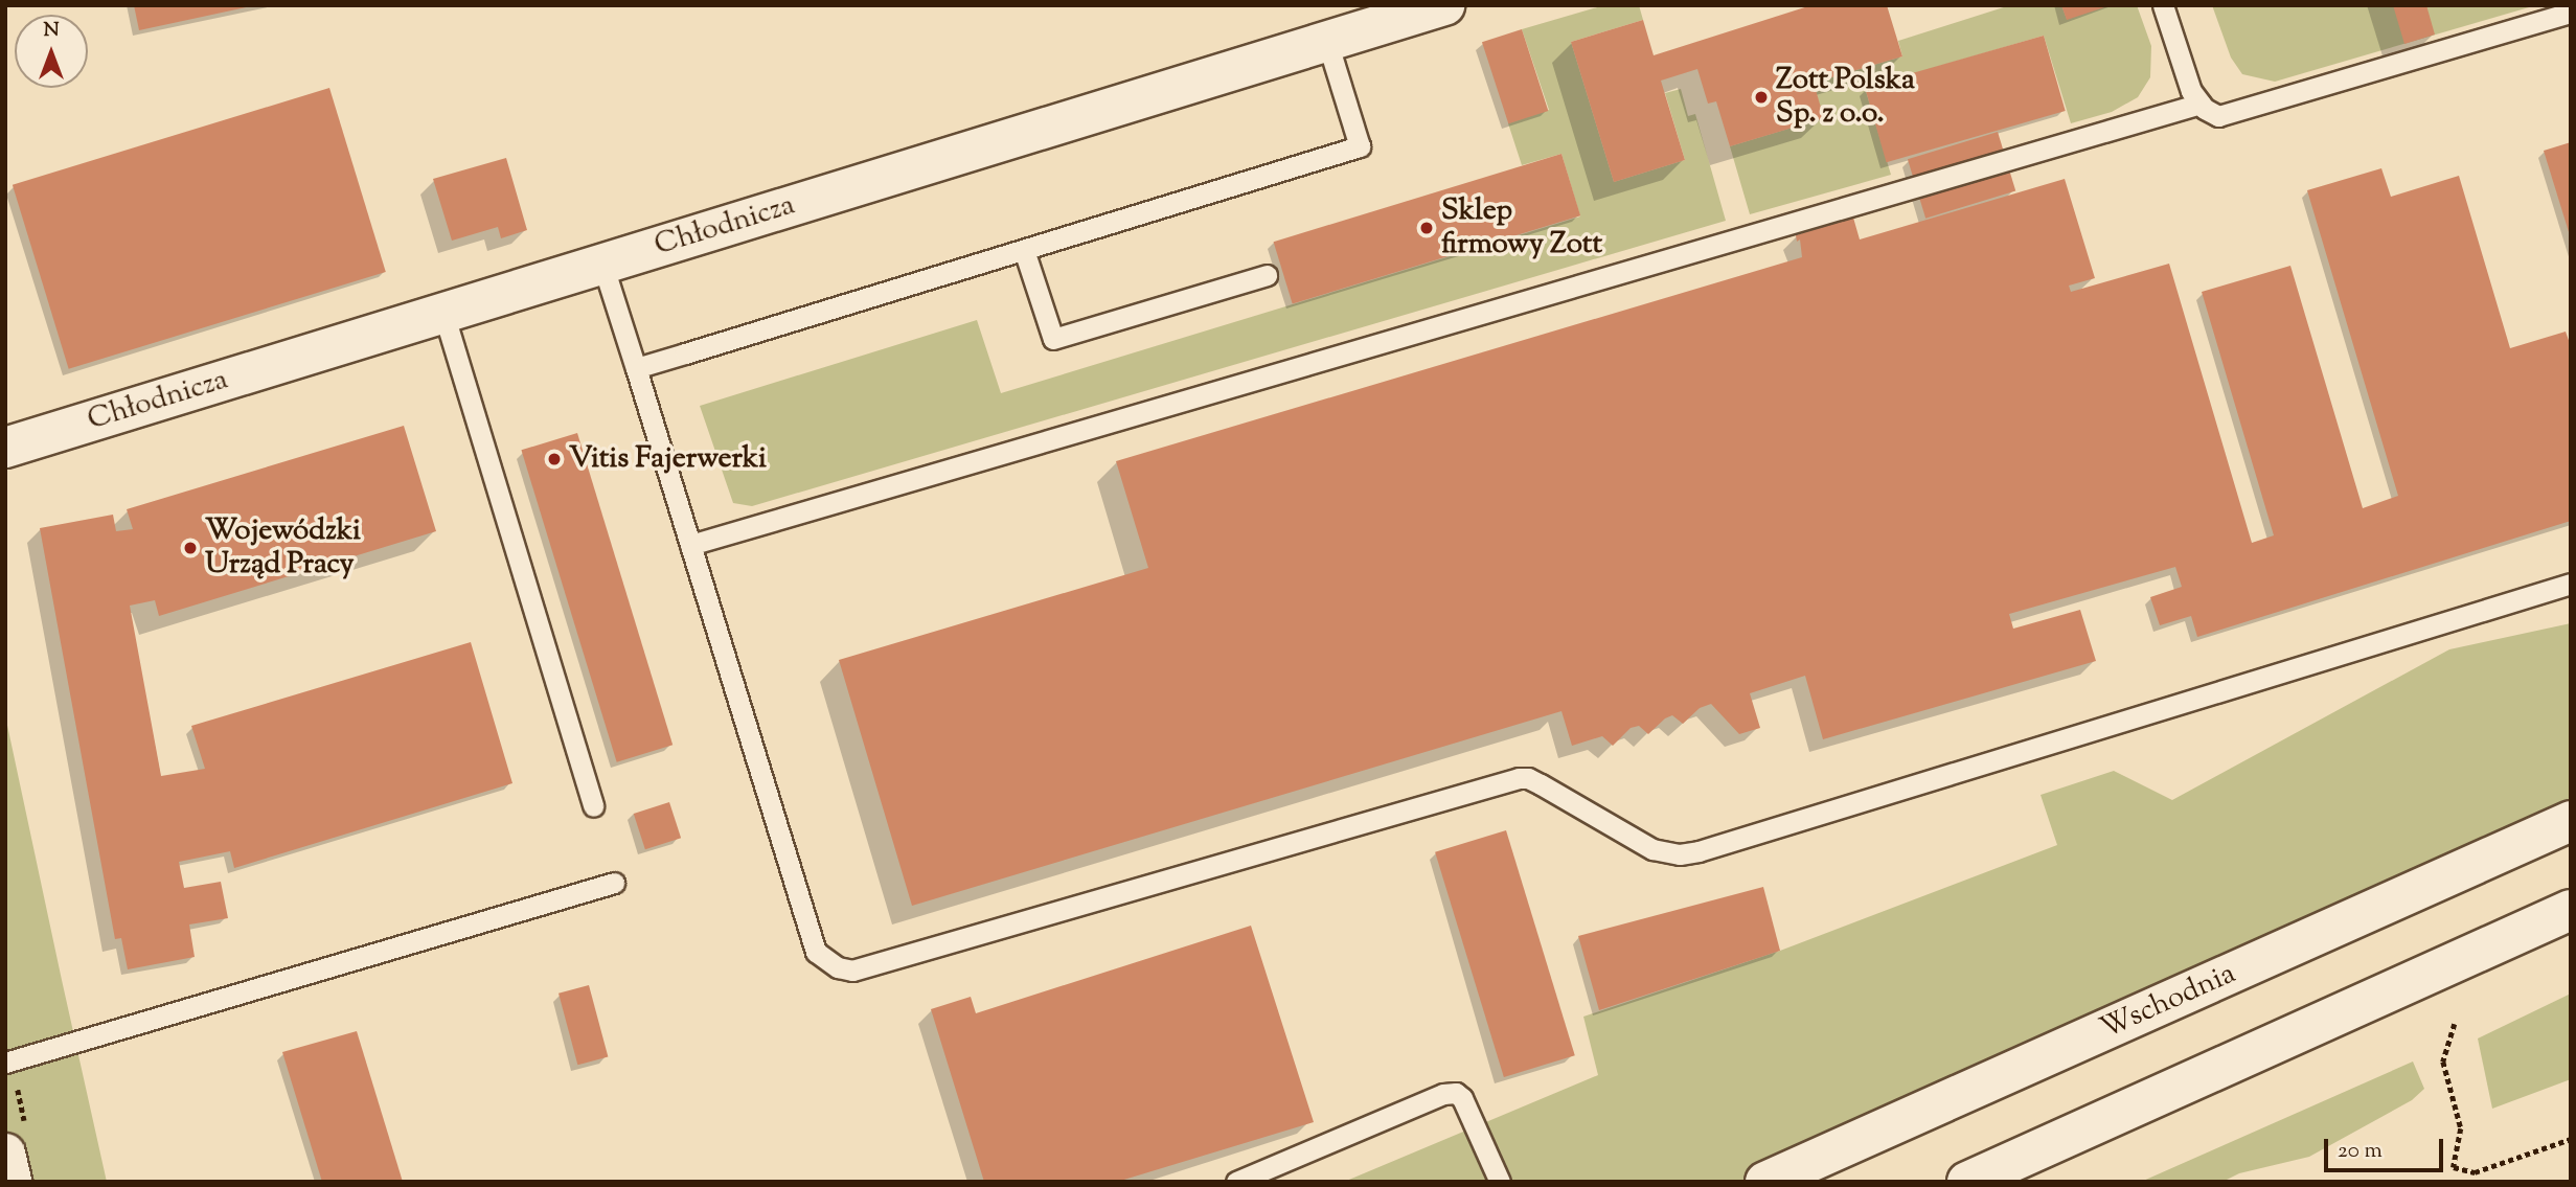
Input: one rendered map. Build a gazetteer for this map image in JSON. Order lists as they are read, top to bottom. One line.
{"streets":{"street":["Chłodnicza","Wschodnia"]},"places":["Zott Polska Sp. z o.o.","Sklep firmowy Zott","Vitis Fajerwerki","Wojewódzki Urząd Pracy"],"scale_bar":"20 m","north":"top"}
